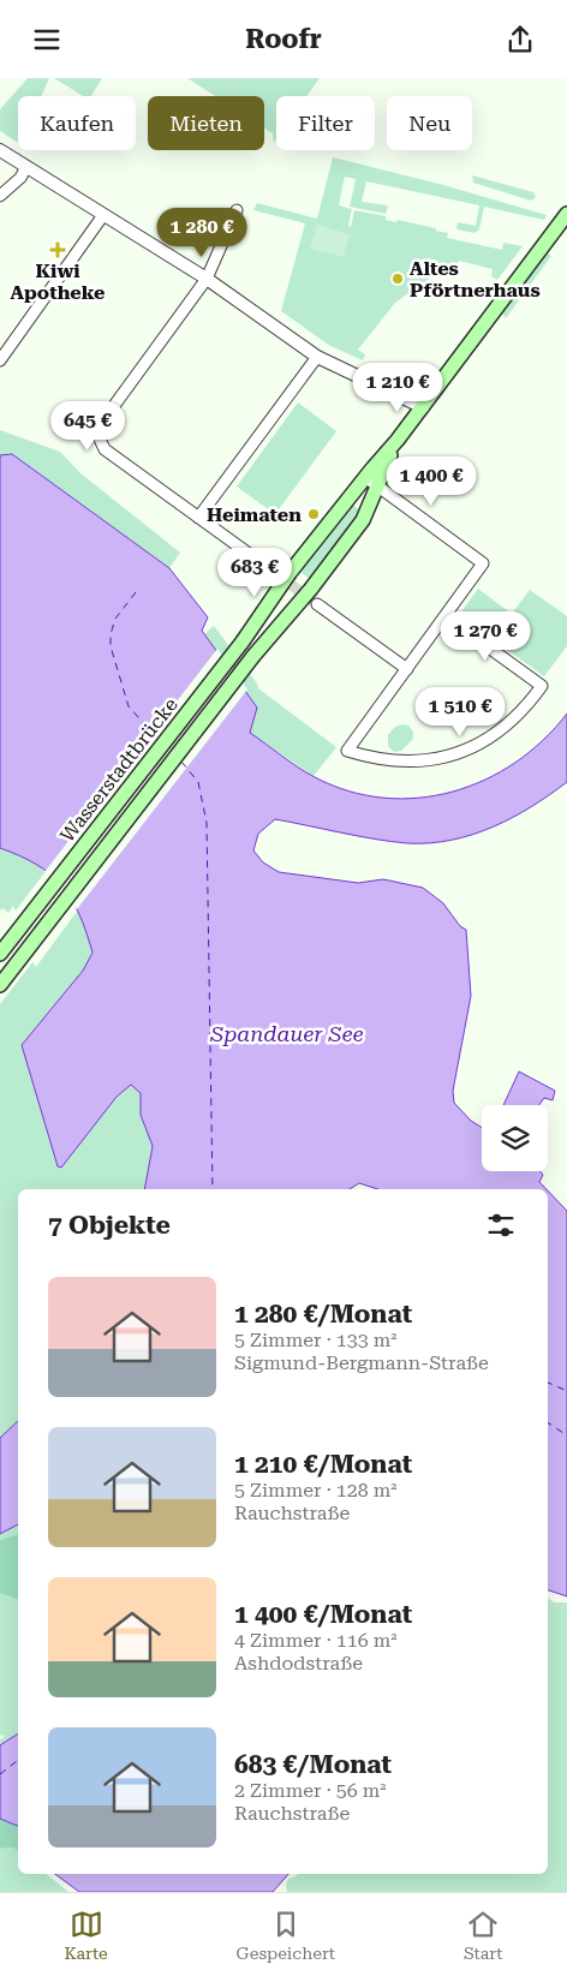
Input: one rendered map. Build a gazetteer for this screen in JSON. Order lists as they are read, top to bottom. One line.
{"streets":{"main road":["Wasserstadtbrücke"]},"water":["Spandauer See"],"places":{"health":["Kiwi Apotheke"],"other":["Altes Pförtnerhaus","Heimaten"]},"page":{"header":"Roofr","chip":["Kaufen","Mieten","Filter","Neu"],"price":["1 280 €","1 210 €","645 €","1 400 €","683 €","1 270 €","1 510 €"],"heading":"7 Objekte","list":[{"name":"1 280 €/Monat","note":"5 Zimmer · 133 m² · Sigmund-Bergmann-Straße"},{"name":"1 210 €/Monat","note":"5 Zimmer · 128 m² · Rauchstraße"},{"name":"1 400 €/Monat","note":"4 Zimmer · 116 m² · Ashdodstraße"},{"name":"683 €/Monat","note":"2 Zimmer · 56 m² · Rauchstraße"}],"tabs":["Karte","Gespeichert","Start"]}}
